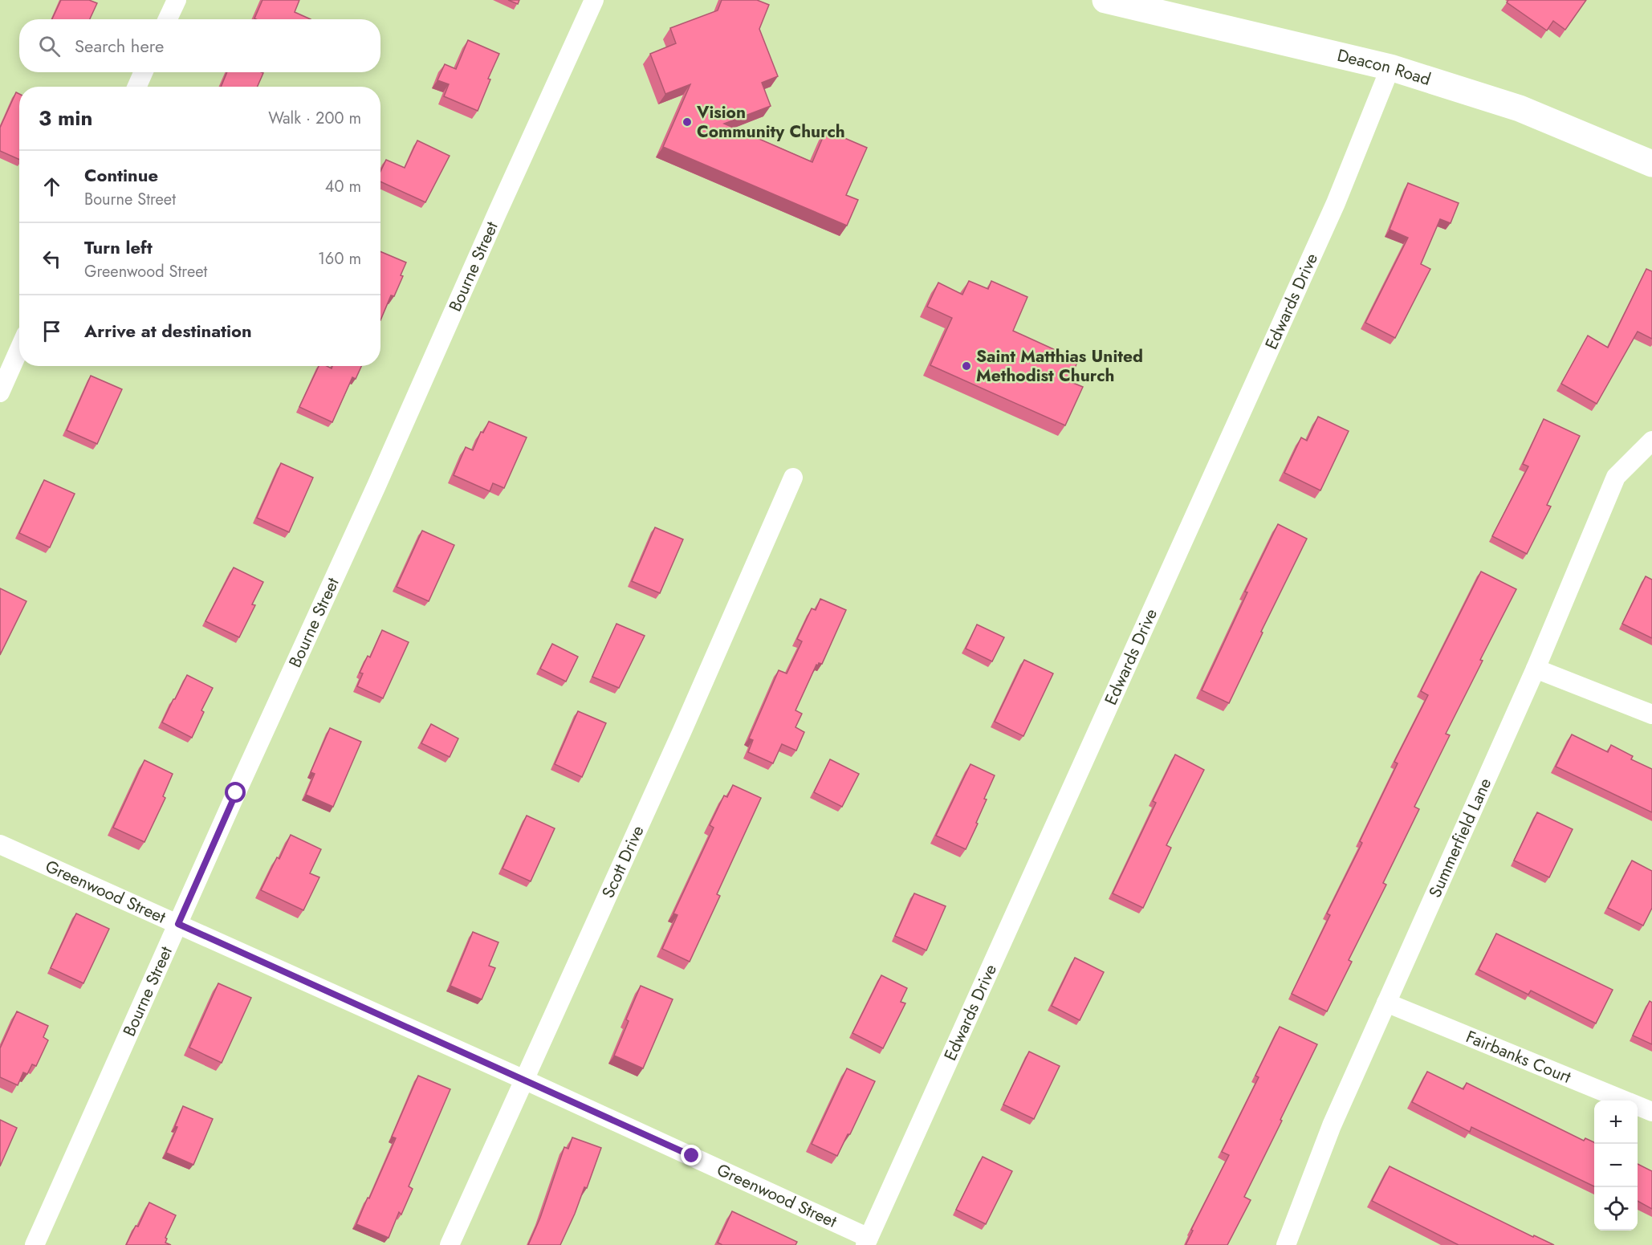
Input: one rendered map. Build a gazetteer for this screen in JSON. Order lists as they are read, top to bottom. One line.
{"streets":{"main road":["Deacon Road"],"street":["Bourne Street","Edwards Drive","Summerfield Lane","Scott Drive","Greenwood Street","Fairbanks Court"]},"crossings":[["Deacon Road","Edwards Drive"],["Bourne Street","Greenwood Street"],["Edwards Drive","Greenwood Street"],["Summerfield Lane","Fairbanks Court"],["Scott Drive","Greenwood Street"]],"places":["Vision Community Church","Saint Matthias United Methodist Church"],"page":{"search":"Search here","heading":["3 min","Walk · 200 m"],"list":[["Continue","Bourne Street","40 m"],["Turn left","Greenwood Street","160 m"],"Arrive at destination"],"map_buttons":["+","−"]}}
